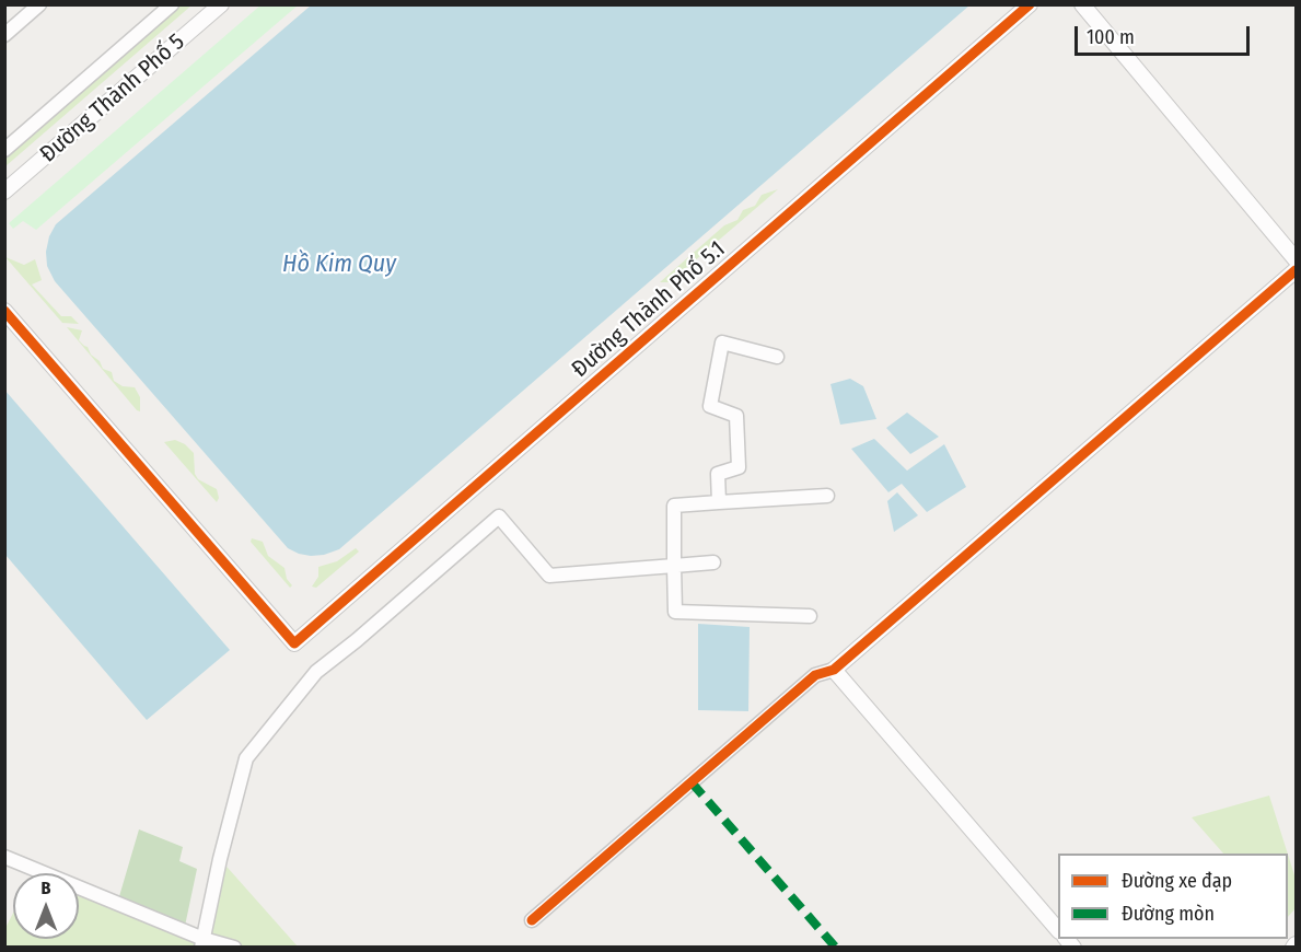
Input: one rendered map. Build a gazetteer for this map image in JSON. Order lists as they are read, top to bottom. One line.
{"streets":{"street":["Đường Thành Phố 5","Đường Thành Phố 5.1"]},"water":["Hồ Kim Quy"],"legend":["Đường xe đạp","Đường mòn"],"scale_bar":"100 m","north":"top"}
